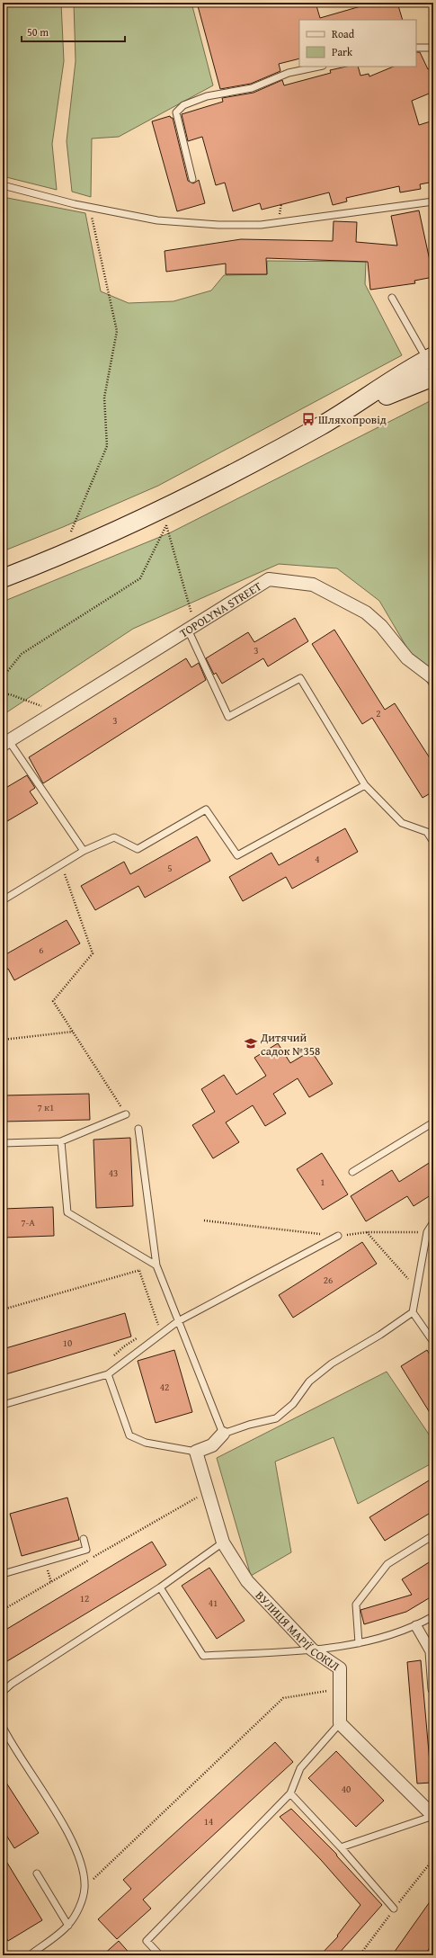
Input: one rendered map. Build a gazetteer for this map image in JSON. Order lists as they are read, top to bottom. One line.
{"streets":{"street":["TOPOLYNA STREET","ВУЛИЦЯ МАРІЇ СОКІЛ"]},"places":{"bus stop":["Шляхопровід"],"school or university":["Дитячий садок №358"]},"house_numbers":["3","2","3","4","5","6","7 к1","43","1","7-А","26","10","42","12","41","40","14"],"legend":["Road","Park"],"scale_bar":"50 m"}
